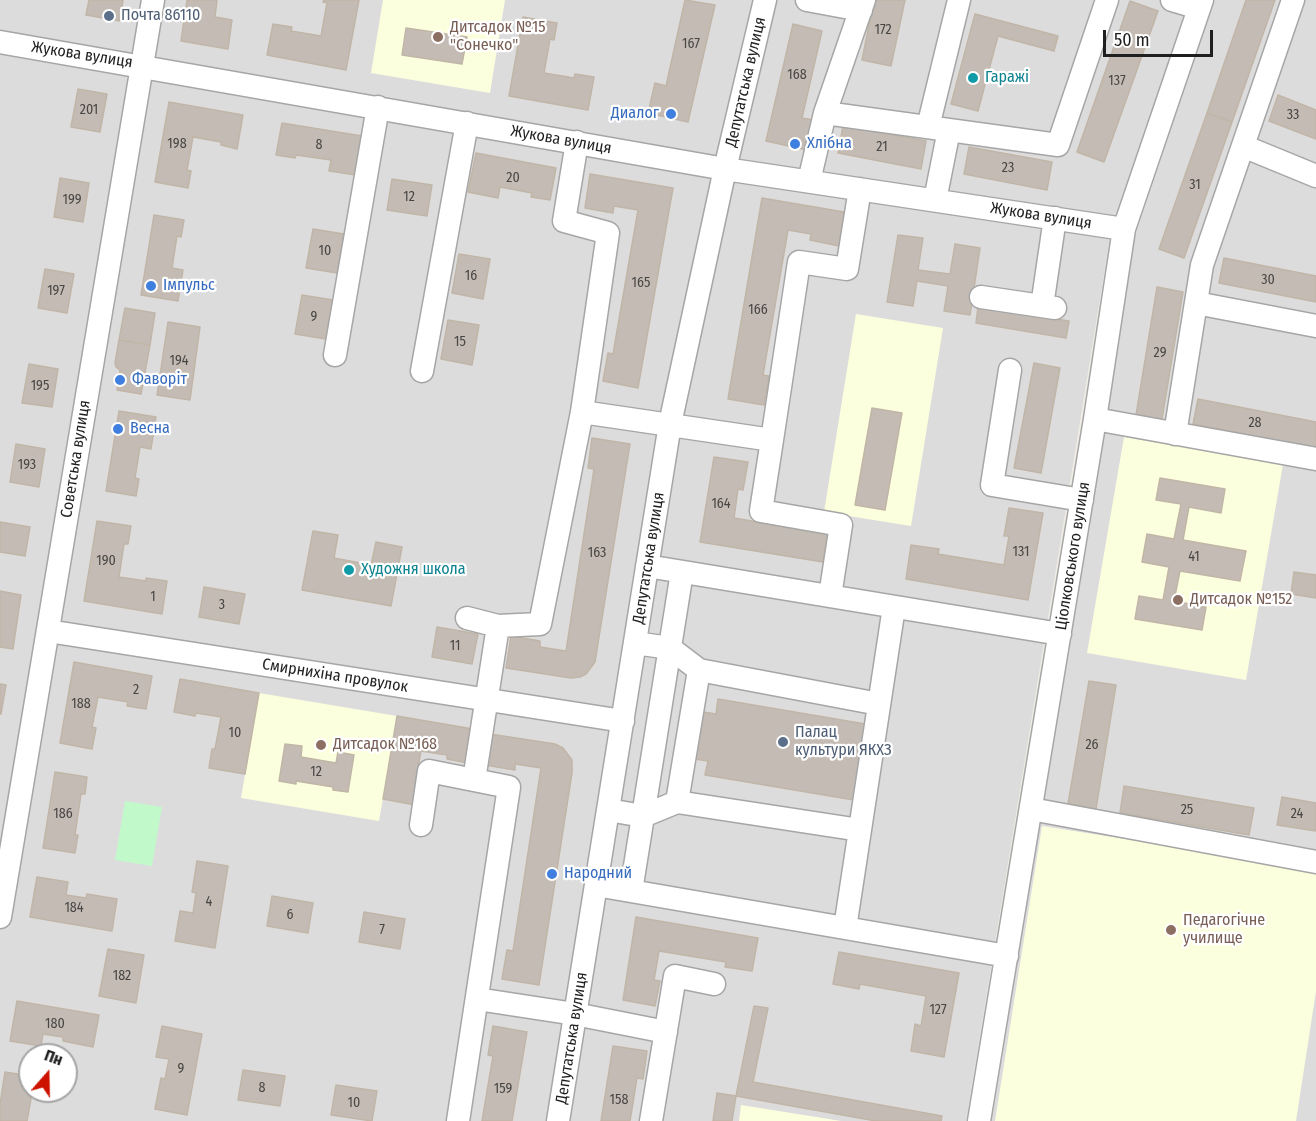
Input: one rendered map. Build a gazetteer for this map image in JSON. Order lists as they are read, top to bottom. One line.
{"streets":{"street":["Жукова вулиця","Депутатська вулиця","Советська вулиця","Ціолковського вулиця","Смирнихіна провулок"]},"crossings":[["Жукова вулиця","Депутатська вулиця"],["Жукова вулиця","Советська вулиця"],["Жукова вулиця","Ціолковського вулиця"],["Депутатська вулиця","Смирнихіна провулок"],["Советська вулиця","Смирнихіна провулок"]],"places":["Почта 86110","Дитсадок №15 \"Сонечко\"","Гаражі","Диалог","Хлібна","Імпульс","Фаворіт","Весна","Художня школа","Дитсадок №152","Палац культури ЯКХЗ","Дитсадок №168","Народний","Педагогічне училище"],"house_numbers":["172","167","168","137","201","33","198","8","21","23","20","31","12","199","10","16","30","165","197","166","9","15","29","194","195","28","193","164","131","163","41","190","1","3","11","2","188","10","26","12","25","186","24","4","184","6","7","182","127","180","9","8","159","158","10"],"scale_bar":"50 m","north":"top"}
